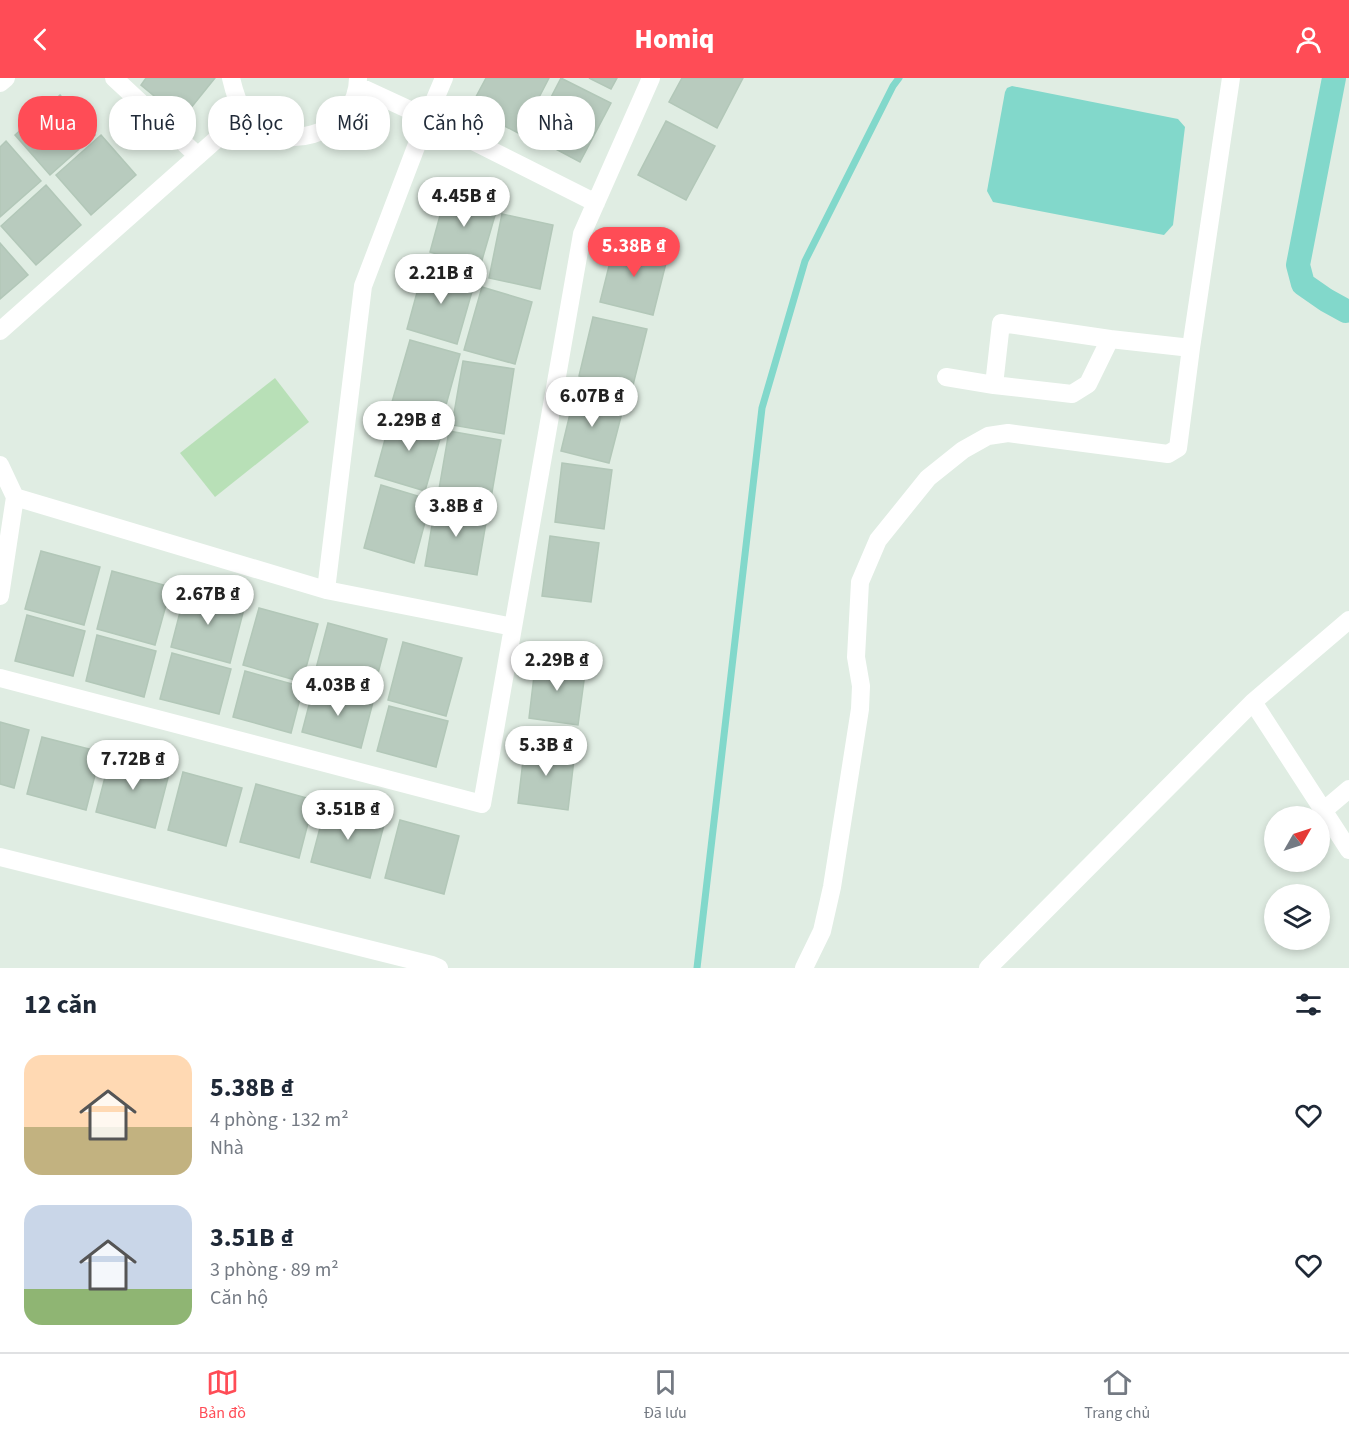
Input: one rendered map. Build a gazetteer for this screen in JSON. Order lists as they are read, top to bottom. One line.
{"north":"top right","page":{"header":"Homiq","chip":["Mua","Thuê","Bộ lọc","Mới","Căn hộ","Nhà"],"price":["4.45B ₫","5.38B ₫","2.21B ₫","6.07B ₫","2.29B ₫","3.8B ₫","2.67B ₫","2.29B ₫","4.03B ₫","5.3B ₫","7.72B ₫","3.51B ₫"],"heading":"12 căn","list":[{"name":"5.38B ₫","note":"4 phòng · 132 m² · Nhà"},{"name":"3.51B ₫","note":"3 phòng · 89 m² · Căn hộ"}],"tabs":["Bản đồ","Đã lưu","Trang chủ"]}}
